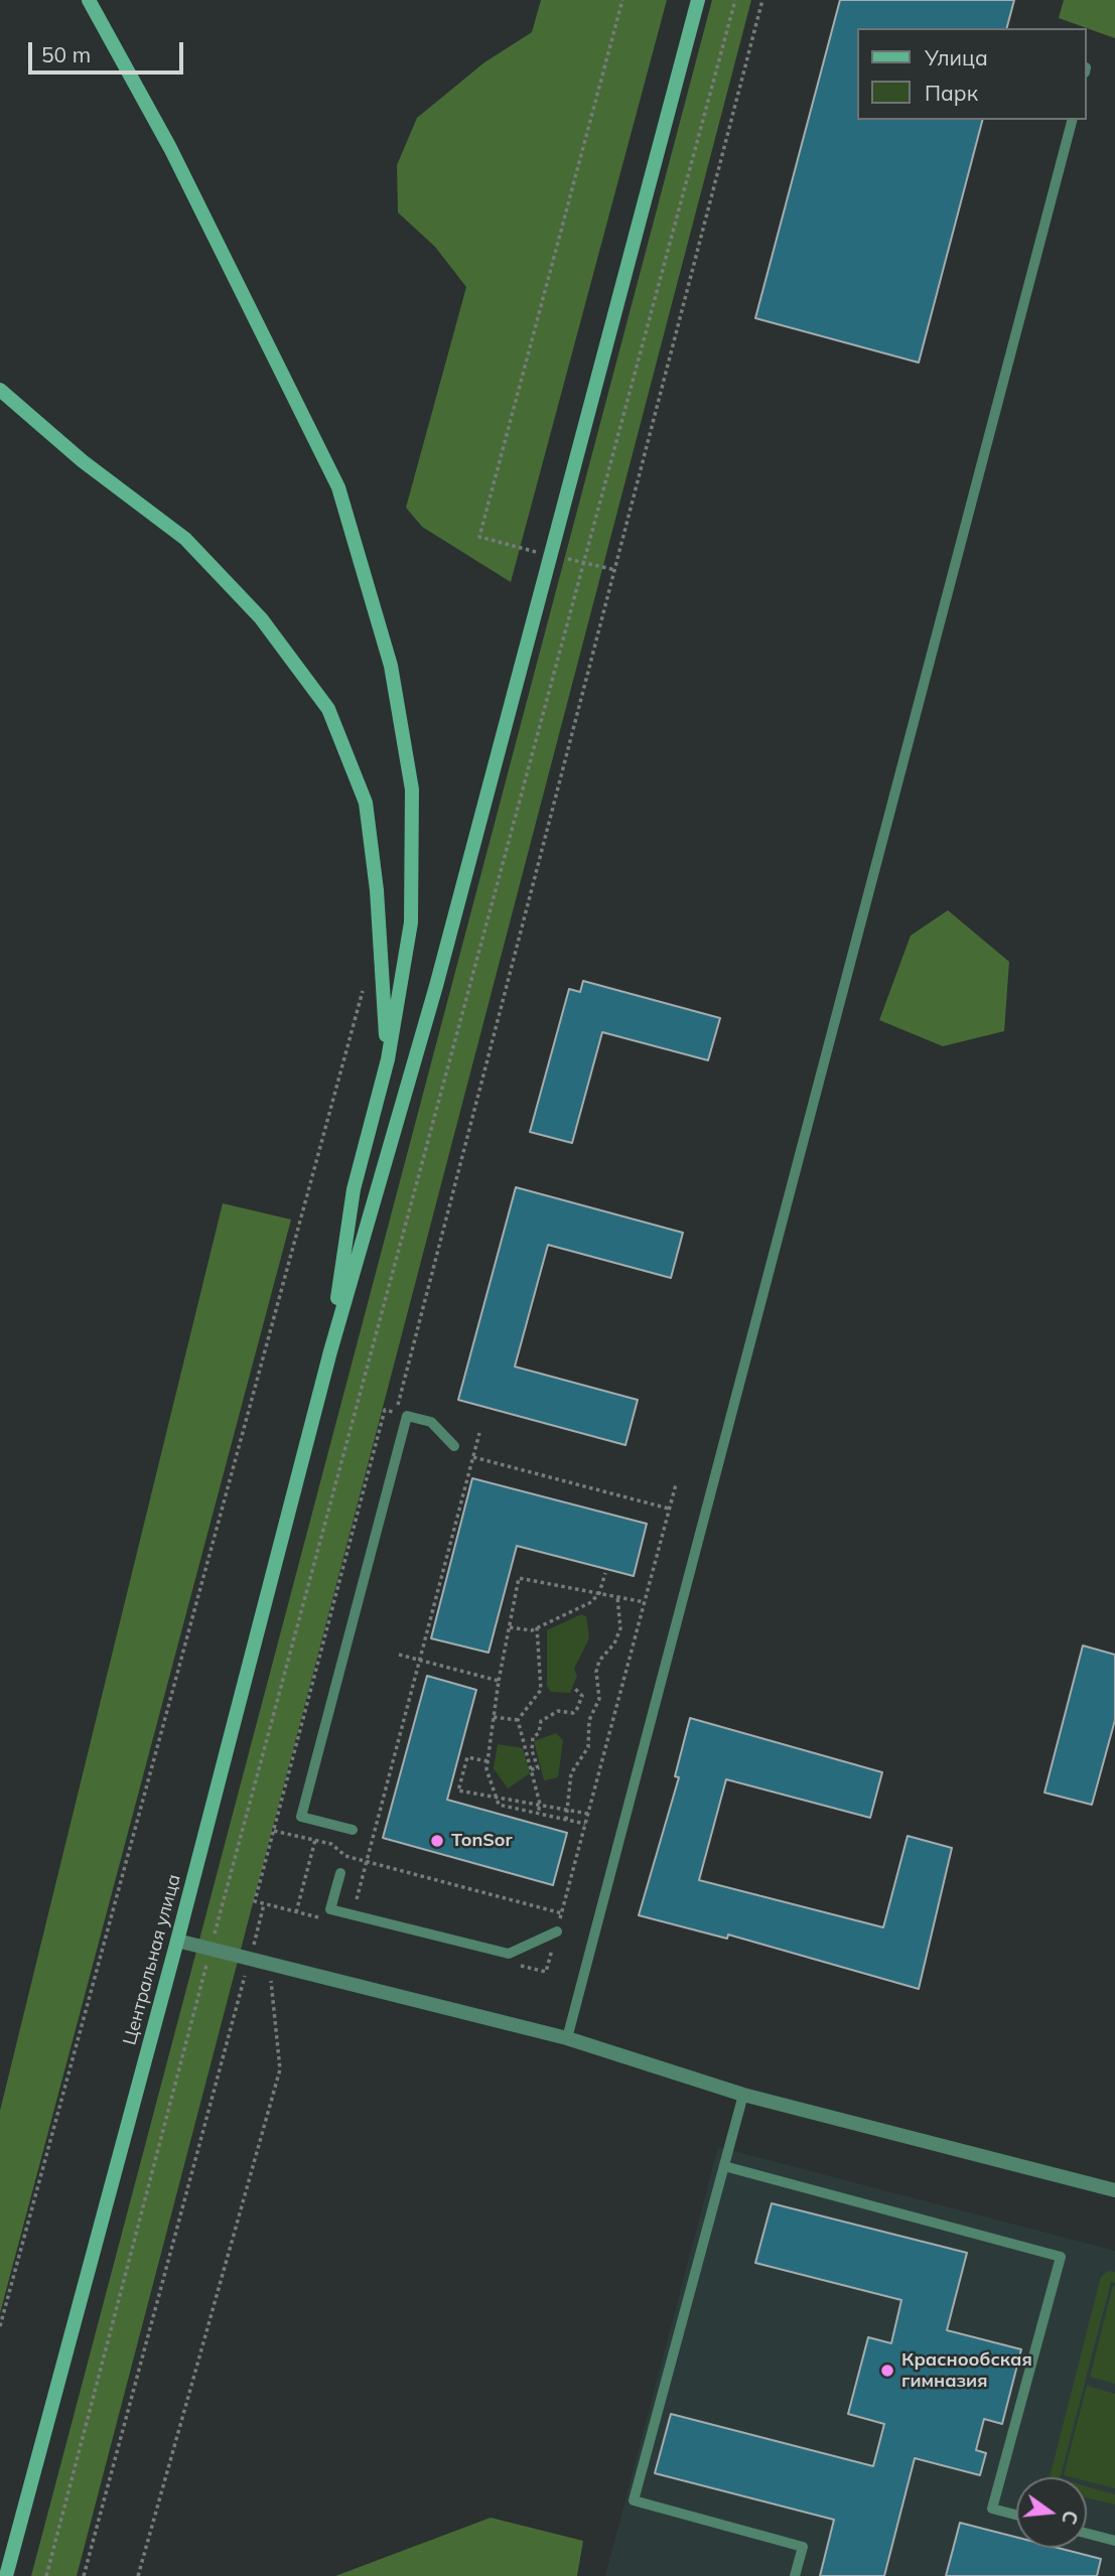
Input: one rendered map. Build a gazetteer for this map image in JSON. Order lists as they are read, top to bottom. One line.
{"streets":{"main road":["Центральная улица"]},"places":["TonSor","Краснообская гимназия"],"legend":["Улица","Парк"],"scale_bar":"50 m","north":"right"}
